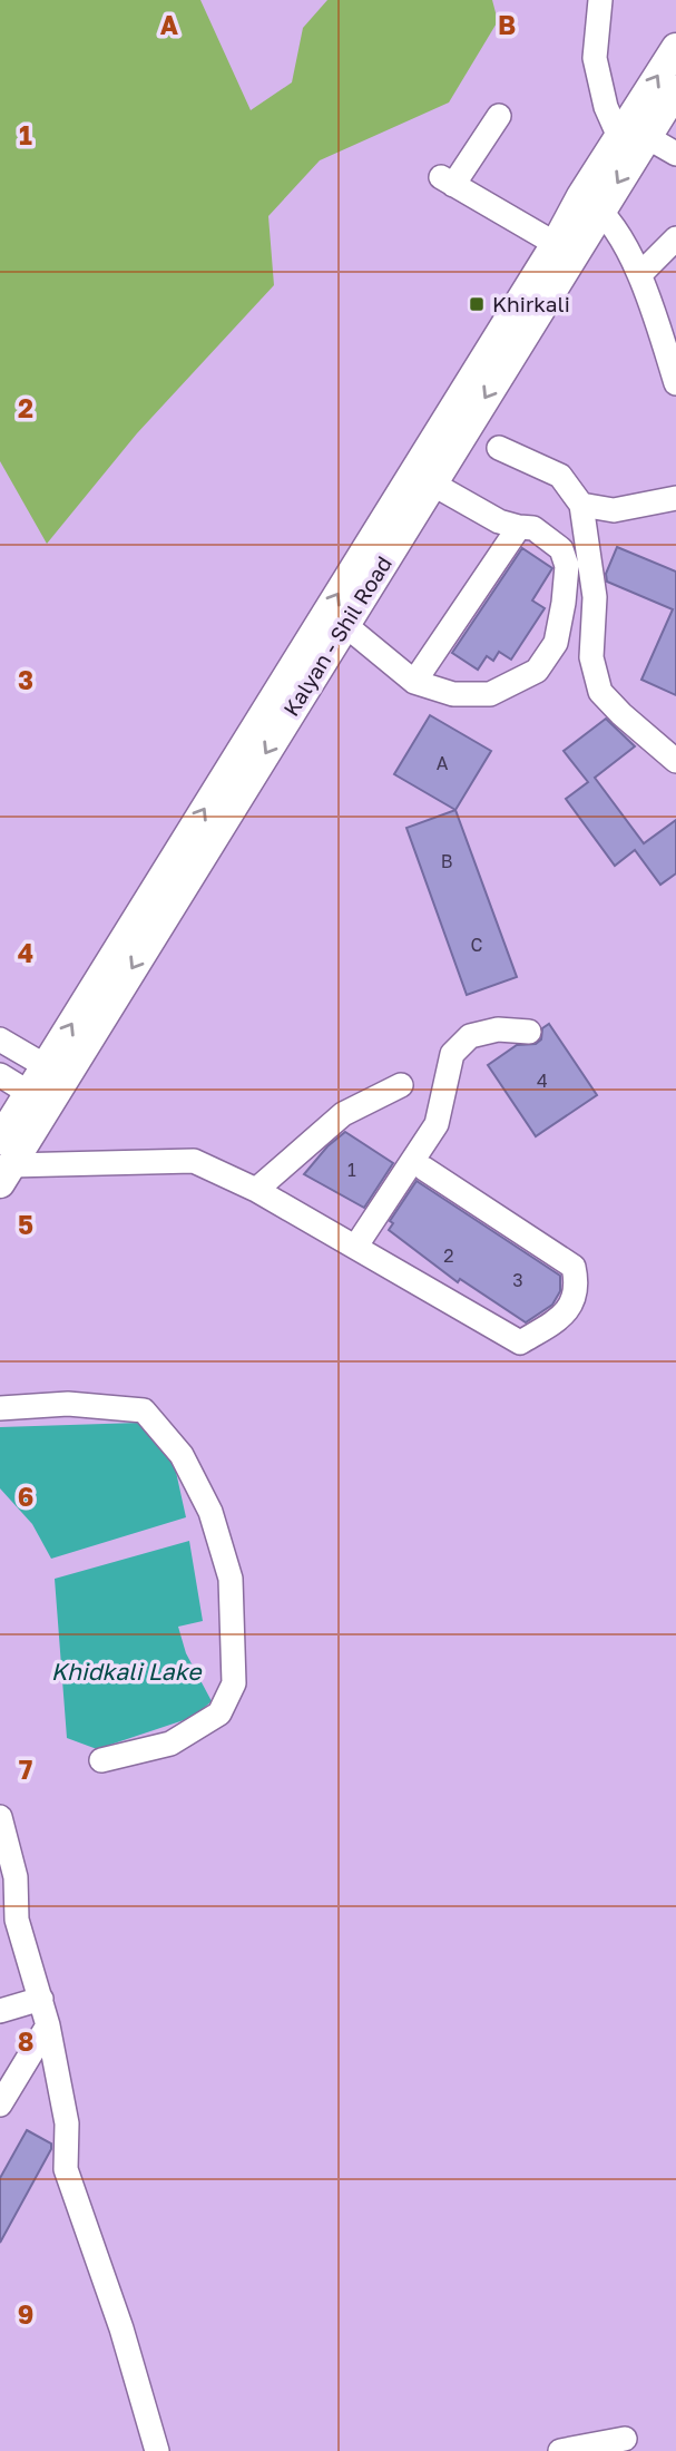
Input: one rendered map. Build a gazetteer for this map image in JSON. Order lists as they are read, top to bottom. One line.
{"streets":{"main road":["Kalyan - Shil Road"]},"water":["Khidkali Lake"],"places":{"transit":["Khirkali"]},"house_numbers":["A","B","C","4","1","2","3"],"grid":{"columns":["A","B"],"rows":["1","2","3","4","5","6","7","8","9"]}}
